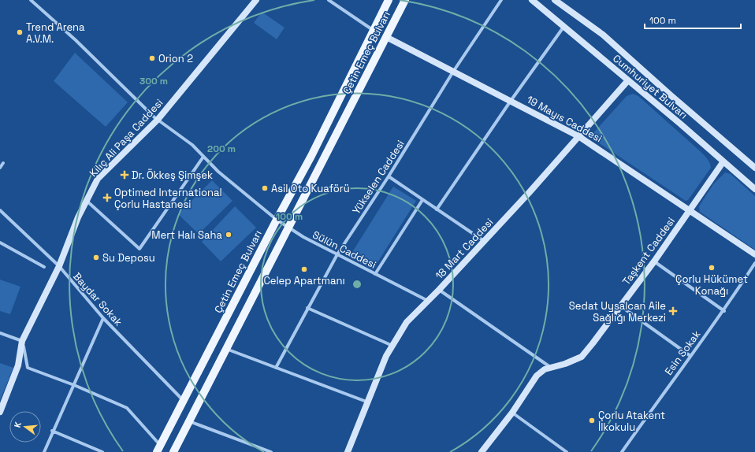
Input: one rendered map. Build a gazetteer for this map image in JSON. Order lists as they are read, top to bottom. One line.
{"streets":{"main road":["Çetin Emeç Bulvarı"],"street":["Cumhuriyet Bulvarı","19 Mayıs Caddesi","Kılıç Ali Paşa Caddesi","Yükselen Caddesi","18 Mart Caddesi","Sülün Caddesi","Taşkent Caddesi","Baydar Sokak","Esin Sokak"]},"crossings":[["Çetin Emeç Bulvarı","19 Mayıs Caddesi"],["Çetin Emeç Bulvarı","Sülün Caddesi"],["Çetin Emeç Bulvarı","Baydar Sokak"],["Cumhuriyet Bulvarı","18 Mart Caddesi"],["Cumhuriyet Bulvarı","Taşkent Caddesi"],["19 Mayıs Caddesi","Yükselen Caddesi"],["19 Mayıs Caddesi","18 Mart Caddesi"],["19 Mayıs Caddesi","Taşkent Caddesi"],["Kılıç Ali Paşa Caddesi","Sülün Caddesi"],["Kılıç Ali Paşa Caddesi","Baydar Sokak"],["Yükselen Caddesi","Sülün Caddesi"],["18 Mart Caddesi","Sülün Caddesi"]],"places":{"other":["Trend Arena A.V.M.","Orion 2","Asil Oto Kuaförü","Mert Halı Saha","Su Deposu","Çorlu Hükümet Konağı","Celep Apartmanı","Çorlu Atakent İlkokulu"],"health":["Dr. Ökkeş Şimşek","Optimed International Çorlu Hastanesi","Sedat Uysalcan Aile Sağlığı Merkezi"]},"scale_bar":"100 m","north":"left","rings":["300 m","200 m","100 m"]}
